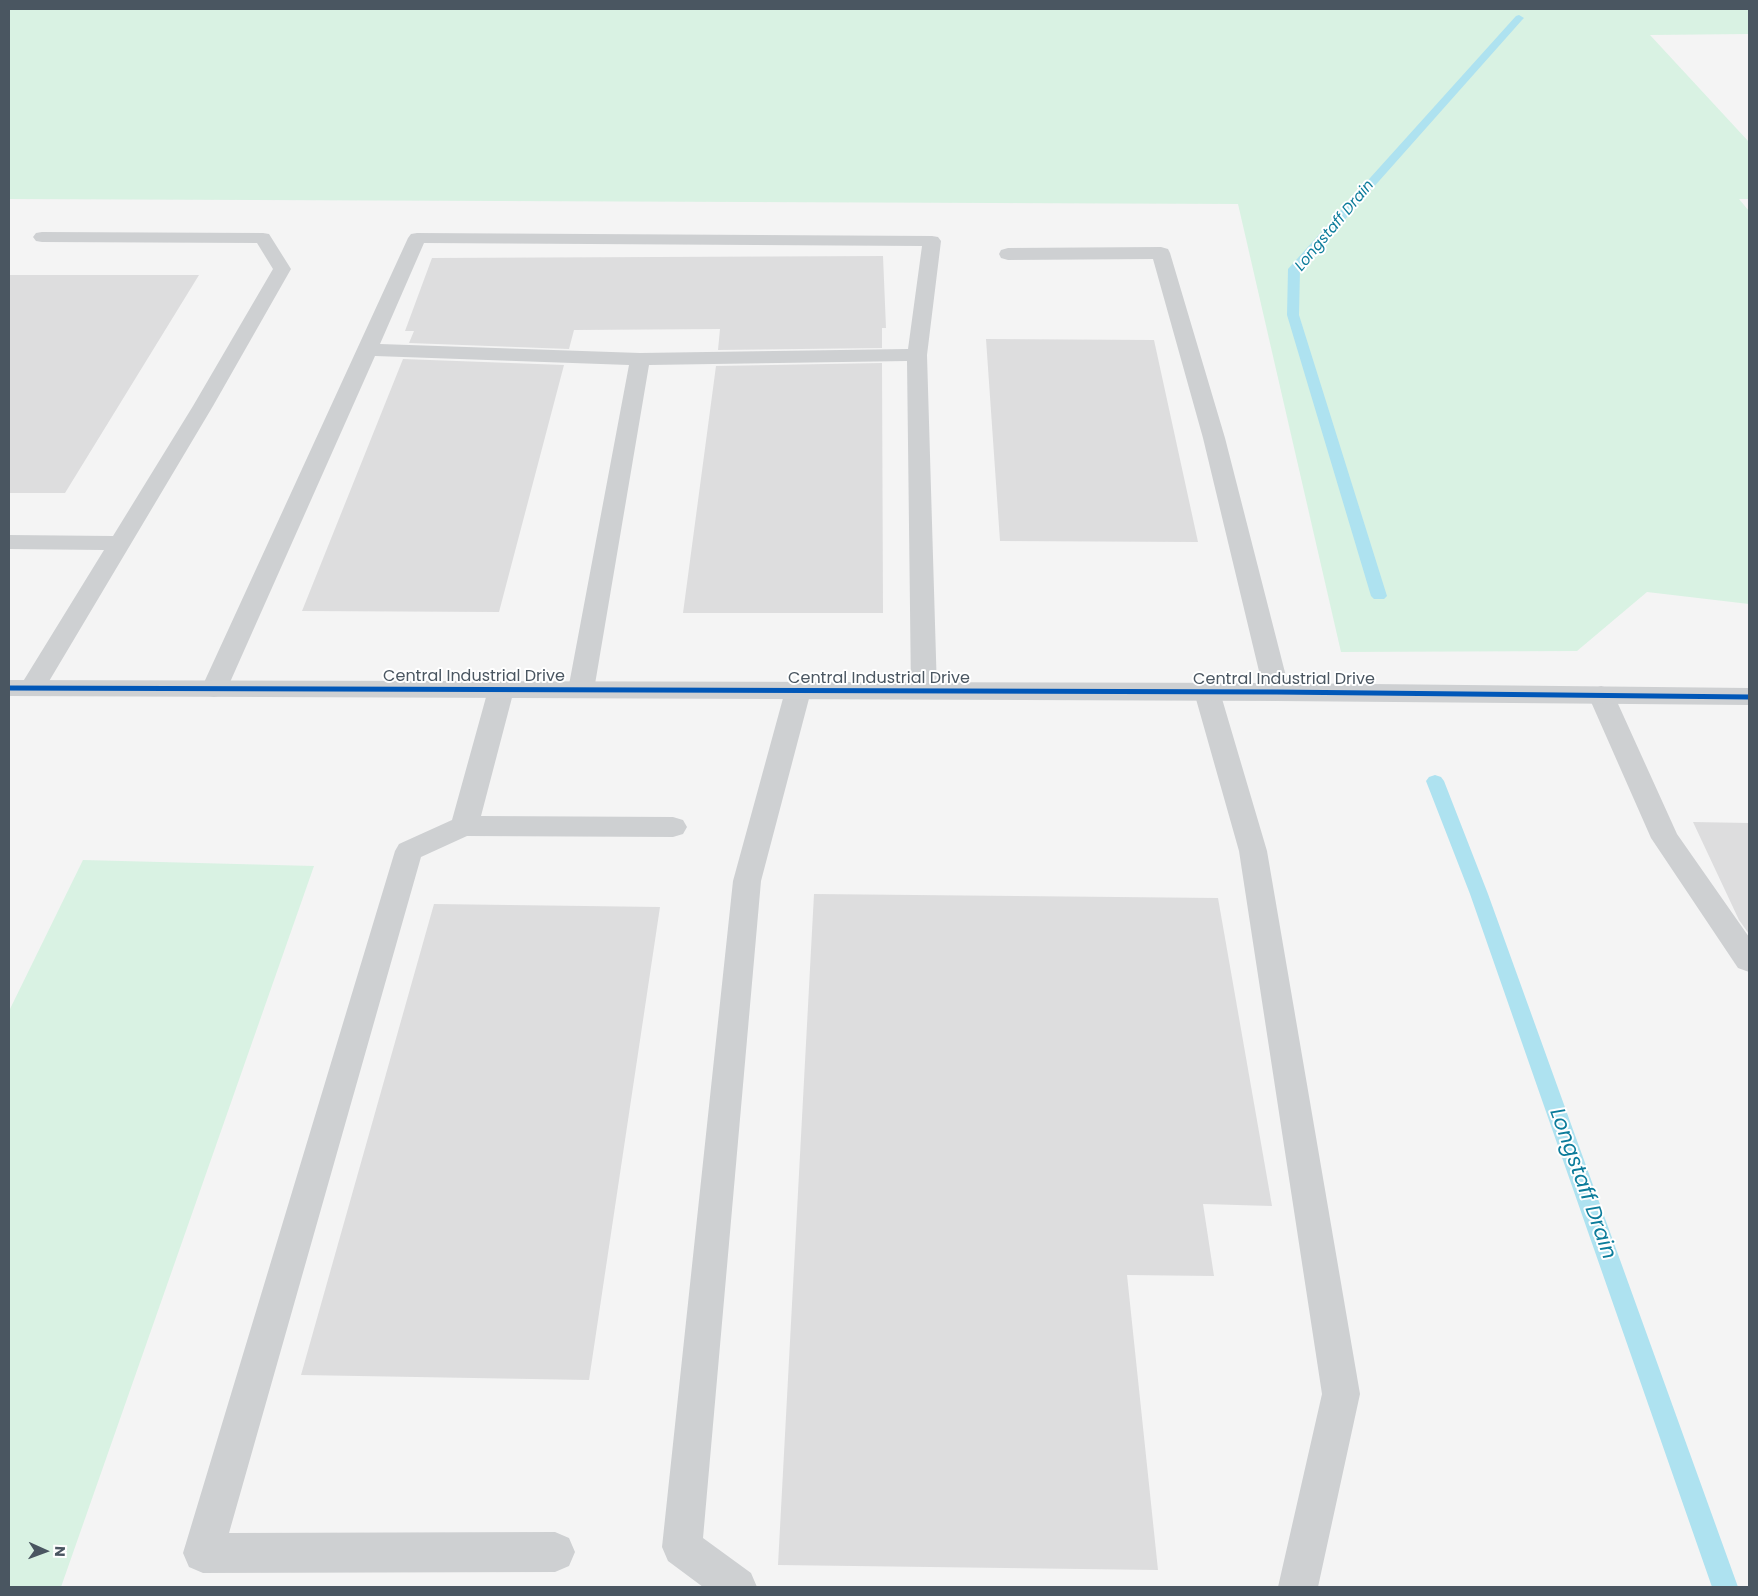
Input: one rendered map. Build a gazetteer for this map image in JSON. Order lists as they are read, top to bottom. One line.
{"streets":{"street":["Central Industrial Drive"]},"water":["Longstaff Drain"],"north":"right"}
